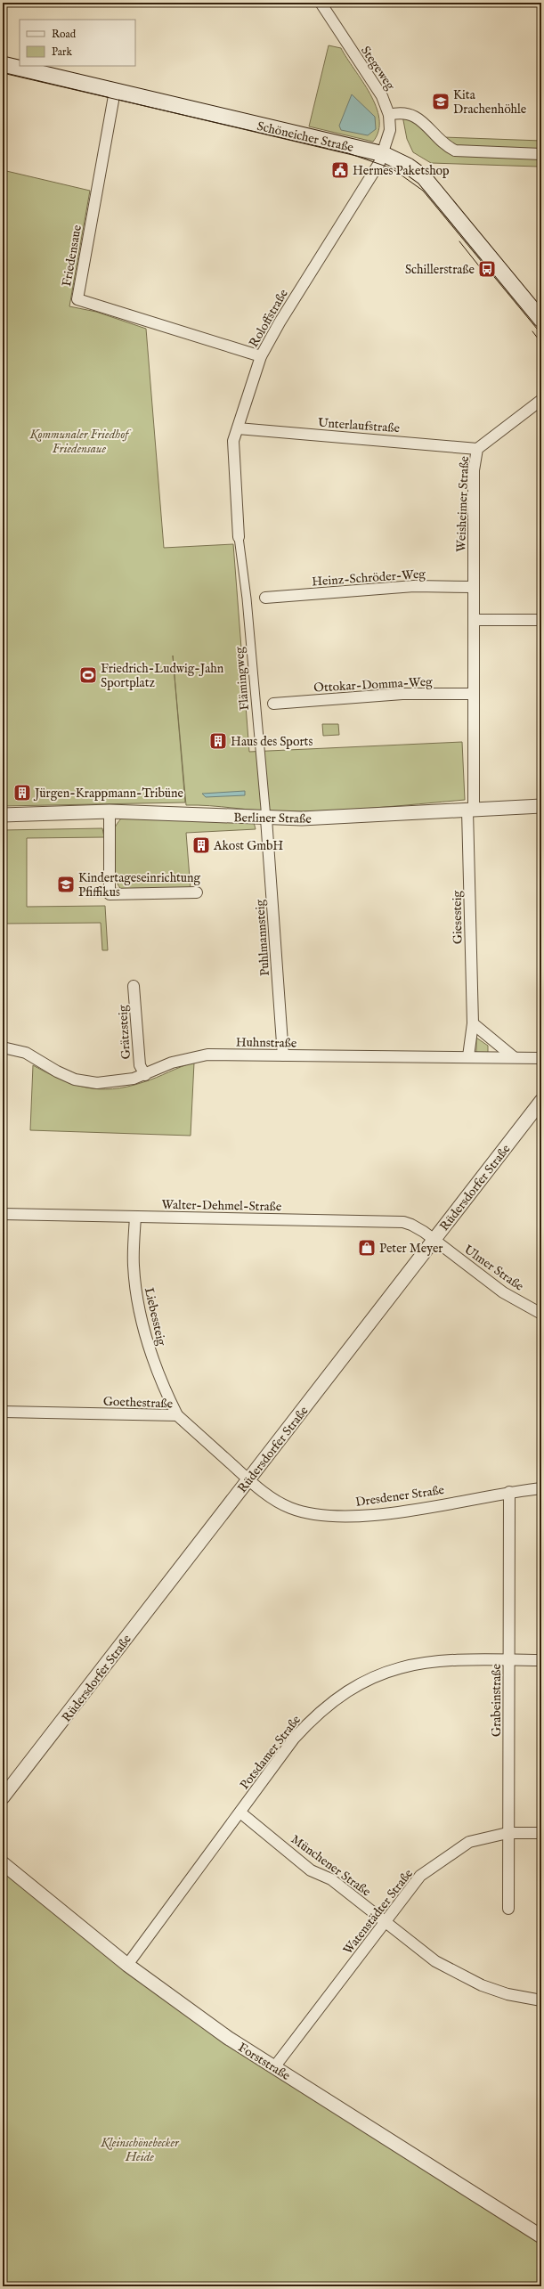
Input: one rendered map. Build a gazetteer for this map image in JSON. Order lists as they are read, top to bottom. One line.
{"streets":{"main road":["Schöneicher Straße"],"street":["Stegeweg","Friedensaue","Roloffstraße","Unterlaufstraße","Weisheimer Straße","Heinz-Schröder-Weg","Flämingweg","Ottokar-Domma-Weg","Berliner Straße","Giesesteig","Puhlmannsteig","Grätzsteig","Huhnstraße","Rüdersdorfer Straße","Walter-Dehmel-Straße","Ulmer Straße","Liebessteig","Goethestraße","Dresdener Straße","Grabeinstraße","Potsdamer Straße","Münchener Straße","Watenstädter Straße","Forststraße"]},"crossings":[["Stegeweg","Schöneicher Straße"],["Stegeweg","Roloffstraße"],["Schöneicher Straße","Friedensaue"],["Schöneicher Straße","Roloffstraße"],["Friedensaue","Roloffstraße"],["Roloffstraße","Unterlaufstraße"],["Roloffstraße","Flämingweg"],["Unterlaufstraße","Weisheimer Straße"],["Weisheimer Straße","Heinz-Schröder-Weg"],["Weisheimer Straße","Ottokar-Domma-Weg"],["Weisheimer Straße","Berliner Straße"],["Weisheimer Straße","Giesesteig"],["Flämingweg","Berliner Straße"],["Flämingweg","Puhlmannsteig"],["Berliner Straße","Giesesteig"],["Berliner Straße","Puhlmannsteig"],["Giesesteig","Huhnstraße"],["Puhlmannsteig","Huhnstraße"],["Grätzsteig","Huhnstraße"],["Rüdersdorfer Straße","Walter-Dehmel-Straße"],["Rüdersdorfer Straße","Ulmer Straße"],["Rüdersdorfer Straße","Goethestraße"],["Rüdersdorfer Straße","Dresdener Straße"],["Walter-Dehmel-Straße","Ulmer Straße"],["Walter-Dehmel-Straße","Liebessteig"],["Liebessteig","Goethestraße"],["Goethestraße","Dresdener Straße"],["Dresdener Straße","Grabeinstraße"],["Grabeinstraße","Potsdamer Straße"],["Grabeinstraße","Watenstädter Straße"],["Potsdamer Straße","Münchener Straße"],["Potsdamer Straße","Forststraße"],["Münchener Straße","Watenstädter Straße"],["Watenstädter Straße","Forststraße"]],"parks":["Kommunaler Friedhof Friedensaue","Kleinschönebecker Heide"],"places":{"school or university":["Kita Drachenhöhle","Kindertageseinrichtung Pfiffikus"],"public building":["Hermes Paketshop"],"bus stop":["Schillerstraße"],"sports":["Friedrich-Ludwig-Jahn Sportplatz"],"building":["Haus des Sports","Jürgen-Krappmann-Tribüne","Akost GmbH"],"shop":["Peter Meyer"]},"legend":["Road","Park"]}
